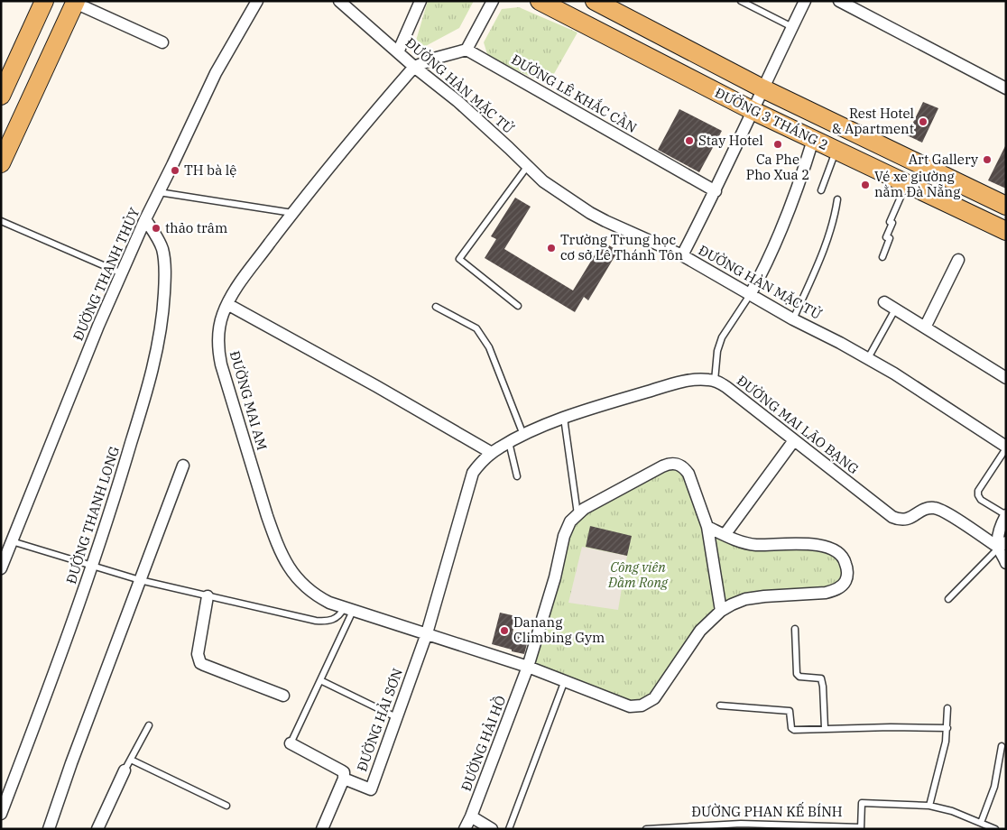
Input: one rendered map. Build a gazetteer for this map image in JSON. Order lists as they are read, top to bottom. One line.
{"streets":{"main road":["ĐƯỜNG 3 THÁNG 2"],"street":["ĐƯỜNG HÀN MẶC TỬ","ĐƯỜNG LÊ KHẮC CẦN","ĐƯỜNG THANH THỦY","ĐƯỜNG MAI AM","ĐƯỜNG MAI LÃO BẠNG","ĐƯỜNG THANH LONG","ĐƯỜNG HẢI SƠN","ĐƯỜNG HẢI HỒ"],"lane":["ĐƯỜNG PHAN KẾ BÍNH"]},"crossings":[["ĐƯỜNG HÀN MẶC TỬ","ĐƯỜNG MAI AM"],["ĐƯỜNG LÊ KHẮC CẦN","ĐƯỜNG MAI AM"],["ĐƯỜNG THANH THỦY","ĐƯỜNG THANH LONG"],["ĐƯỜNG MAI AM","ĐƯỜNG MAI LÃO BẠNG"],["ĐƯỜNG MAI AM","ĐƯỜNG HẢI SƠN"],["ĐƯỜNG MAI AM","ĐƯỜNG HẢI HỒ"],["ĐƯỜNG MAI LÃO BẠNG","ĐƯỜNG HẢI SƠN"]],"parks":["Công viên Đầm Rong"],"places":["Rest Hotel & Apartment","Stay Hotel","Ca Phe Pho Xua 2","Art Gallery","TH bà lệ","Vé xe giường nằm Đà Nẵng","thảo trâm","Trường Trung học cơ sở Lê Thánh Tôn","Danang Climbing Gym"]}
